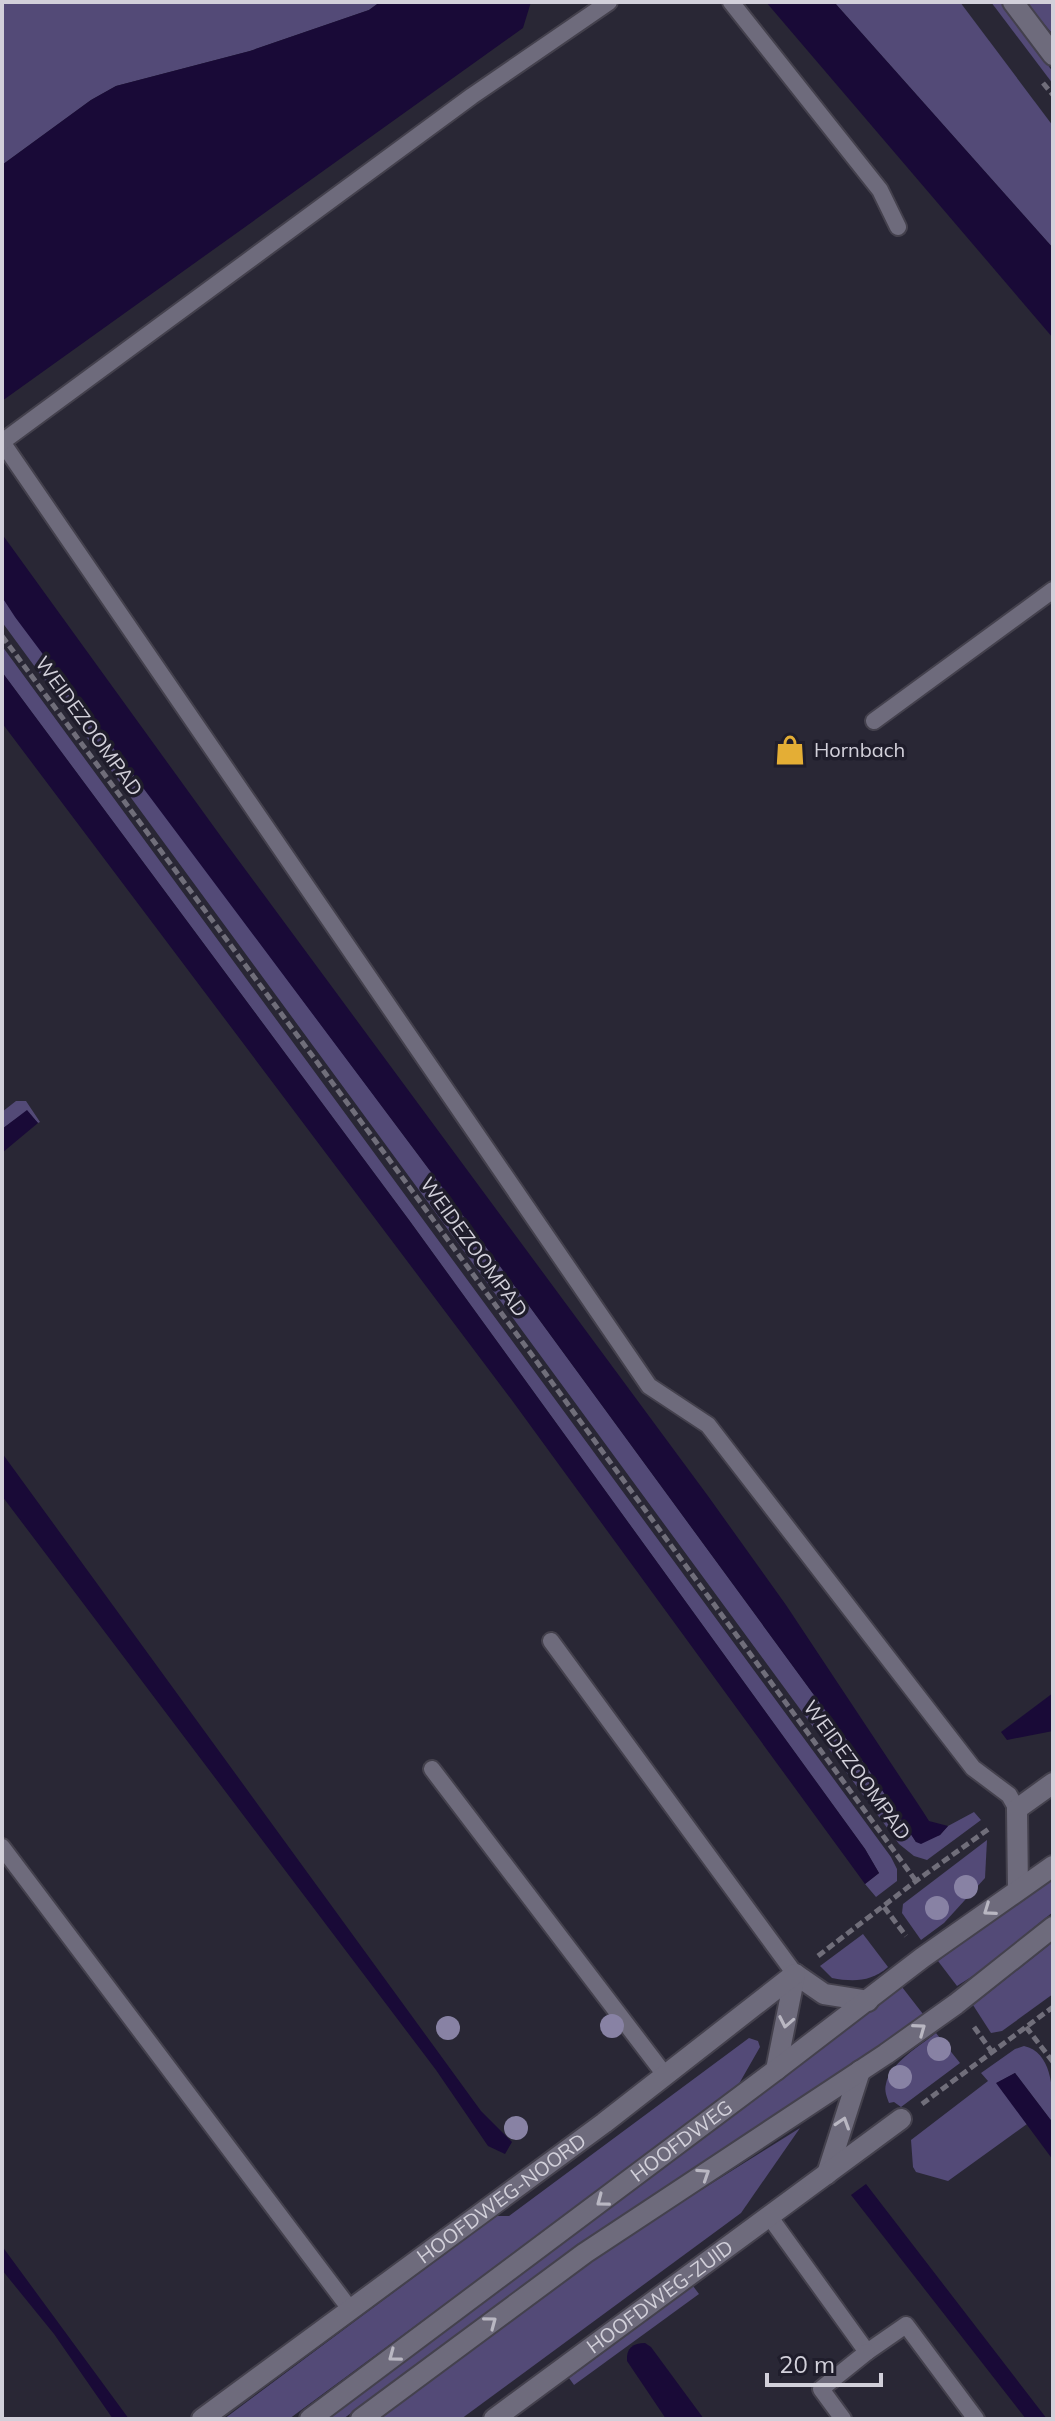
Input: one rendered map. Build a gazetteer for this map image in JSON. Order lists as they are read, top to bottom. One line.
{"streets":{"main road":["HOOFDWEG","HOOFDWEG-NOORD","HOOFDWEG-ZUID"],"path":["WEIDEZOOMPAD"]},"places":{"shop":["Hornbach"]},"scale_bar":"20 m"}
